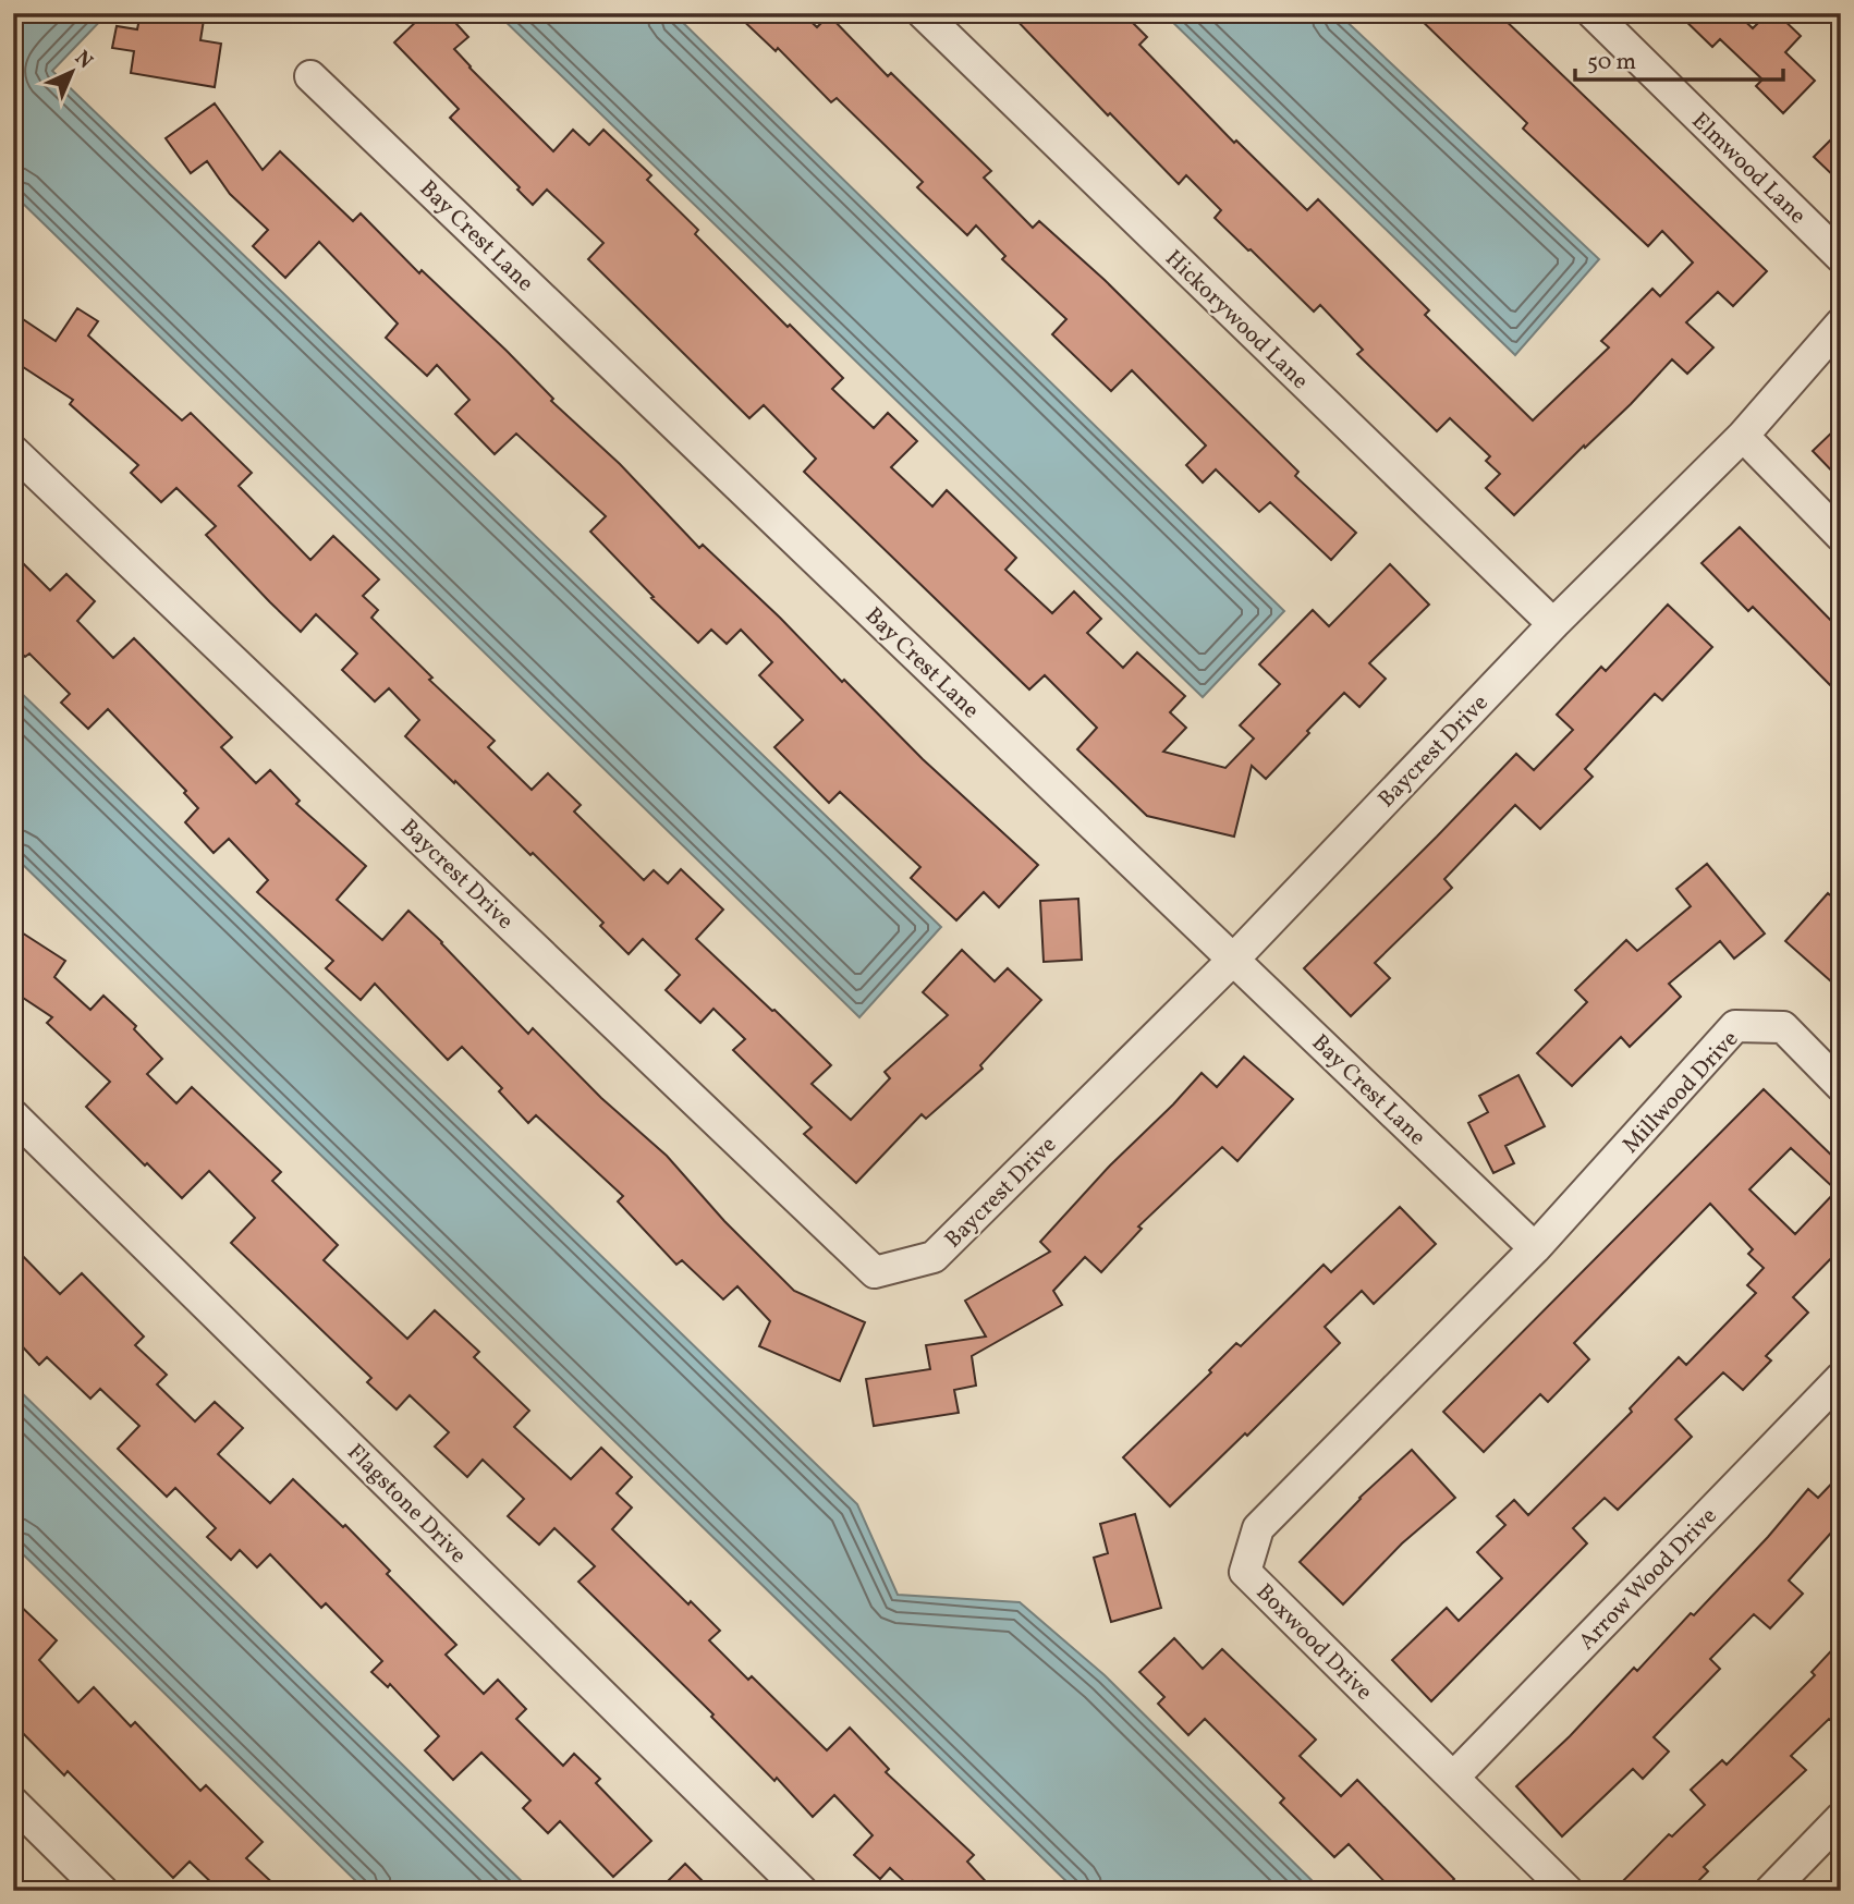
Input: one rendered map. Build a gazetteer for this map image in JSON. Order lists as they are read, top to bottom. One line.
{"streets":{"street":["Elmwood Lane","Bay Crest Lane","Hickorywood Lane","Baycrest Drive","Millwood Drive","Flagstone Drive","Arrow Wood Drive","Boxwood Drive"]},"crossings":[["Bay Crest Lane","Baycrest Drive"],["Bay Crest Lane","Millwood Drive"],["Bay Crest Lane","Boxwood Drive"],["Hickorywood Lane","Baycrest Drive"],["Millwood Drive","Boxwood Drive"],["Arrow Wood Drive","Boxwood Drive"]],"scale_bar":"50 m","north":"top right"}
